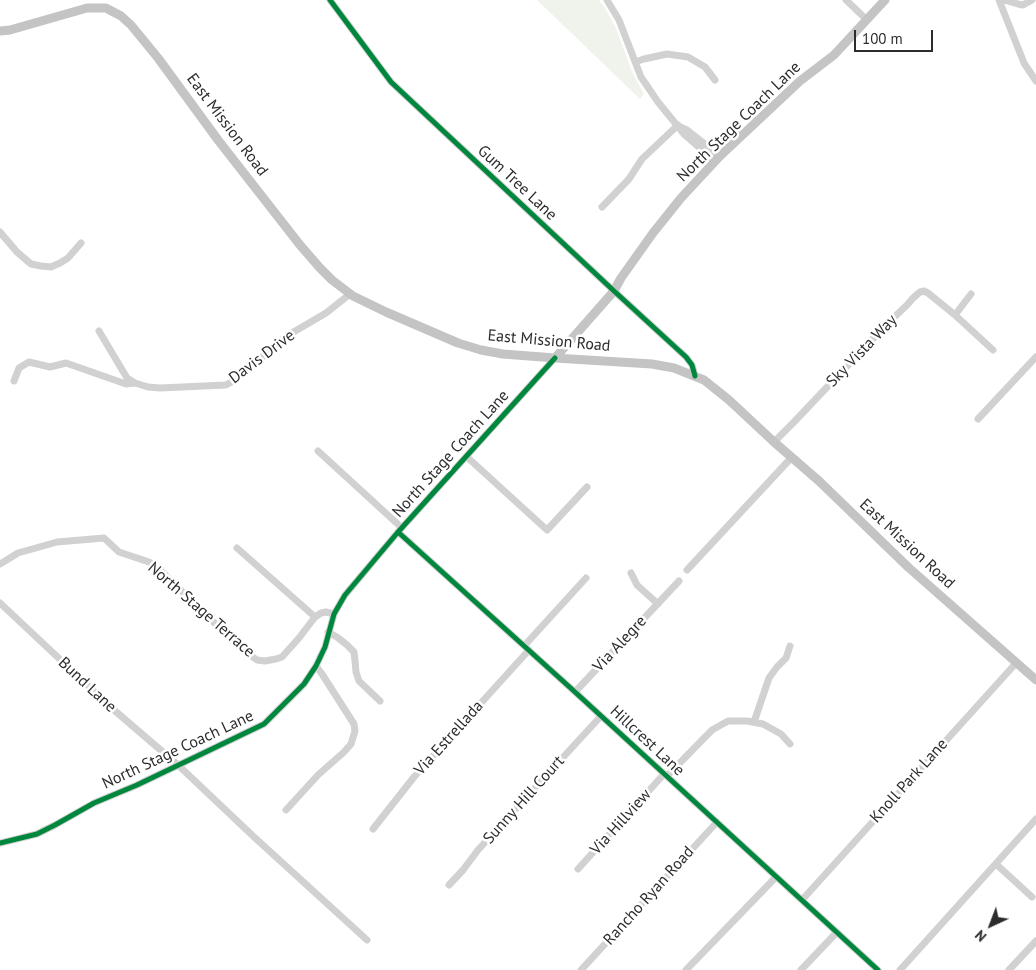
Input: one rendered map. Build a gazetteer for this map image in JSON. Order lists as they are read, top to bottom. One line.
{"streets":{"main road":["North Stage Coach Lane","East Mission Road"],"street":["Gum Tree Lane","Sky Vista Way","Davis Drive","North Stage Terrace","Via Alegre","Bund Lane","Via Estrellada","Hillcrest Lane","Knoll Park Lane","Sunny Hill Court","Via Hillview","Rancho Ryan Road"]},"crossings":[["North Stage Coach Lane","East Mission Road"],["North Stage Coach Lane","Gum Tree Lane"],["North Stage Coach Lane","Bund Lane"],["North Stage Coach Lane","Hillcrest Lane"],["East Mission Road","Gum Tree Lane"],["East Mission Road","Sky Vista Way"],["East Mission Road","Davis Drive"],["East Mission Road","Knoll Park Lane"],["Via Alegre","Hillcrest Lane"],["Via Estrellada","Hillcrest Lane"],["Hillcrest Lane","Knoll Park Lane"],["Hillcrest Lane","Sunny Hill Court"],["Hillcrest Lane","Via Hillview"],["Hillcrest Lane","Rancho Ryan Road"]],"scale_bar":"100 m","north":"bottom left"}
